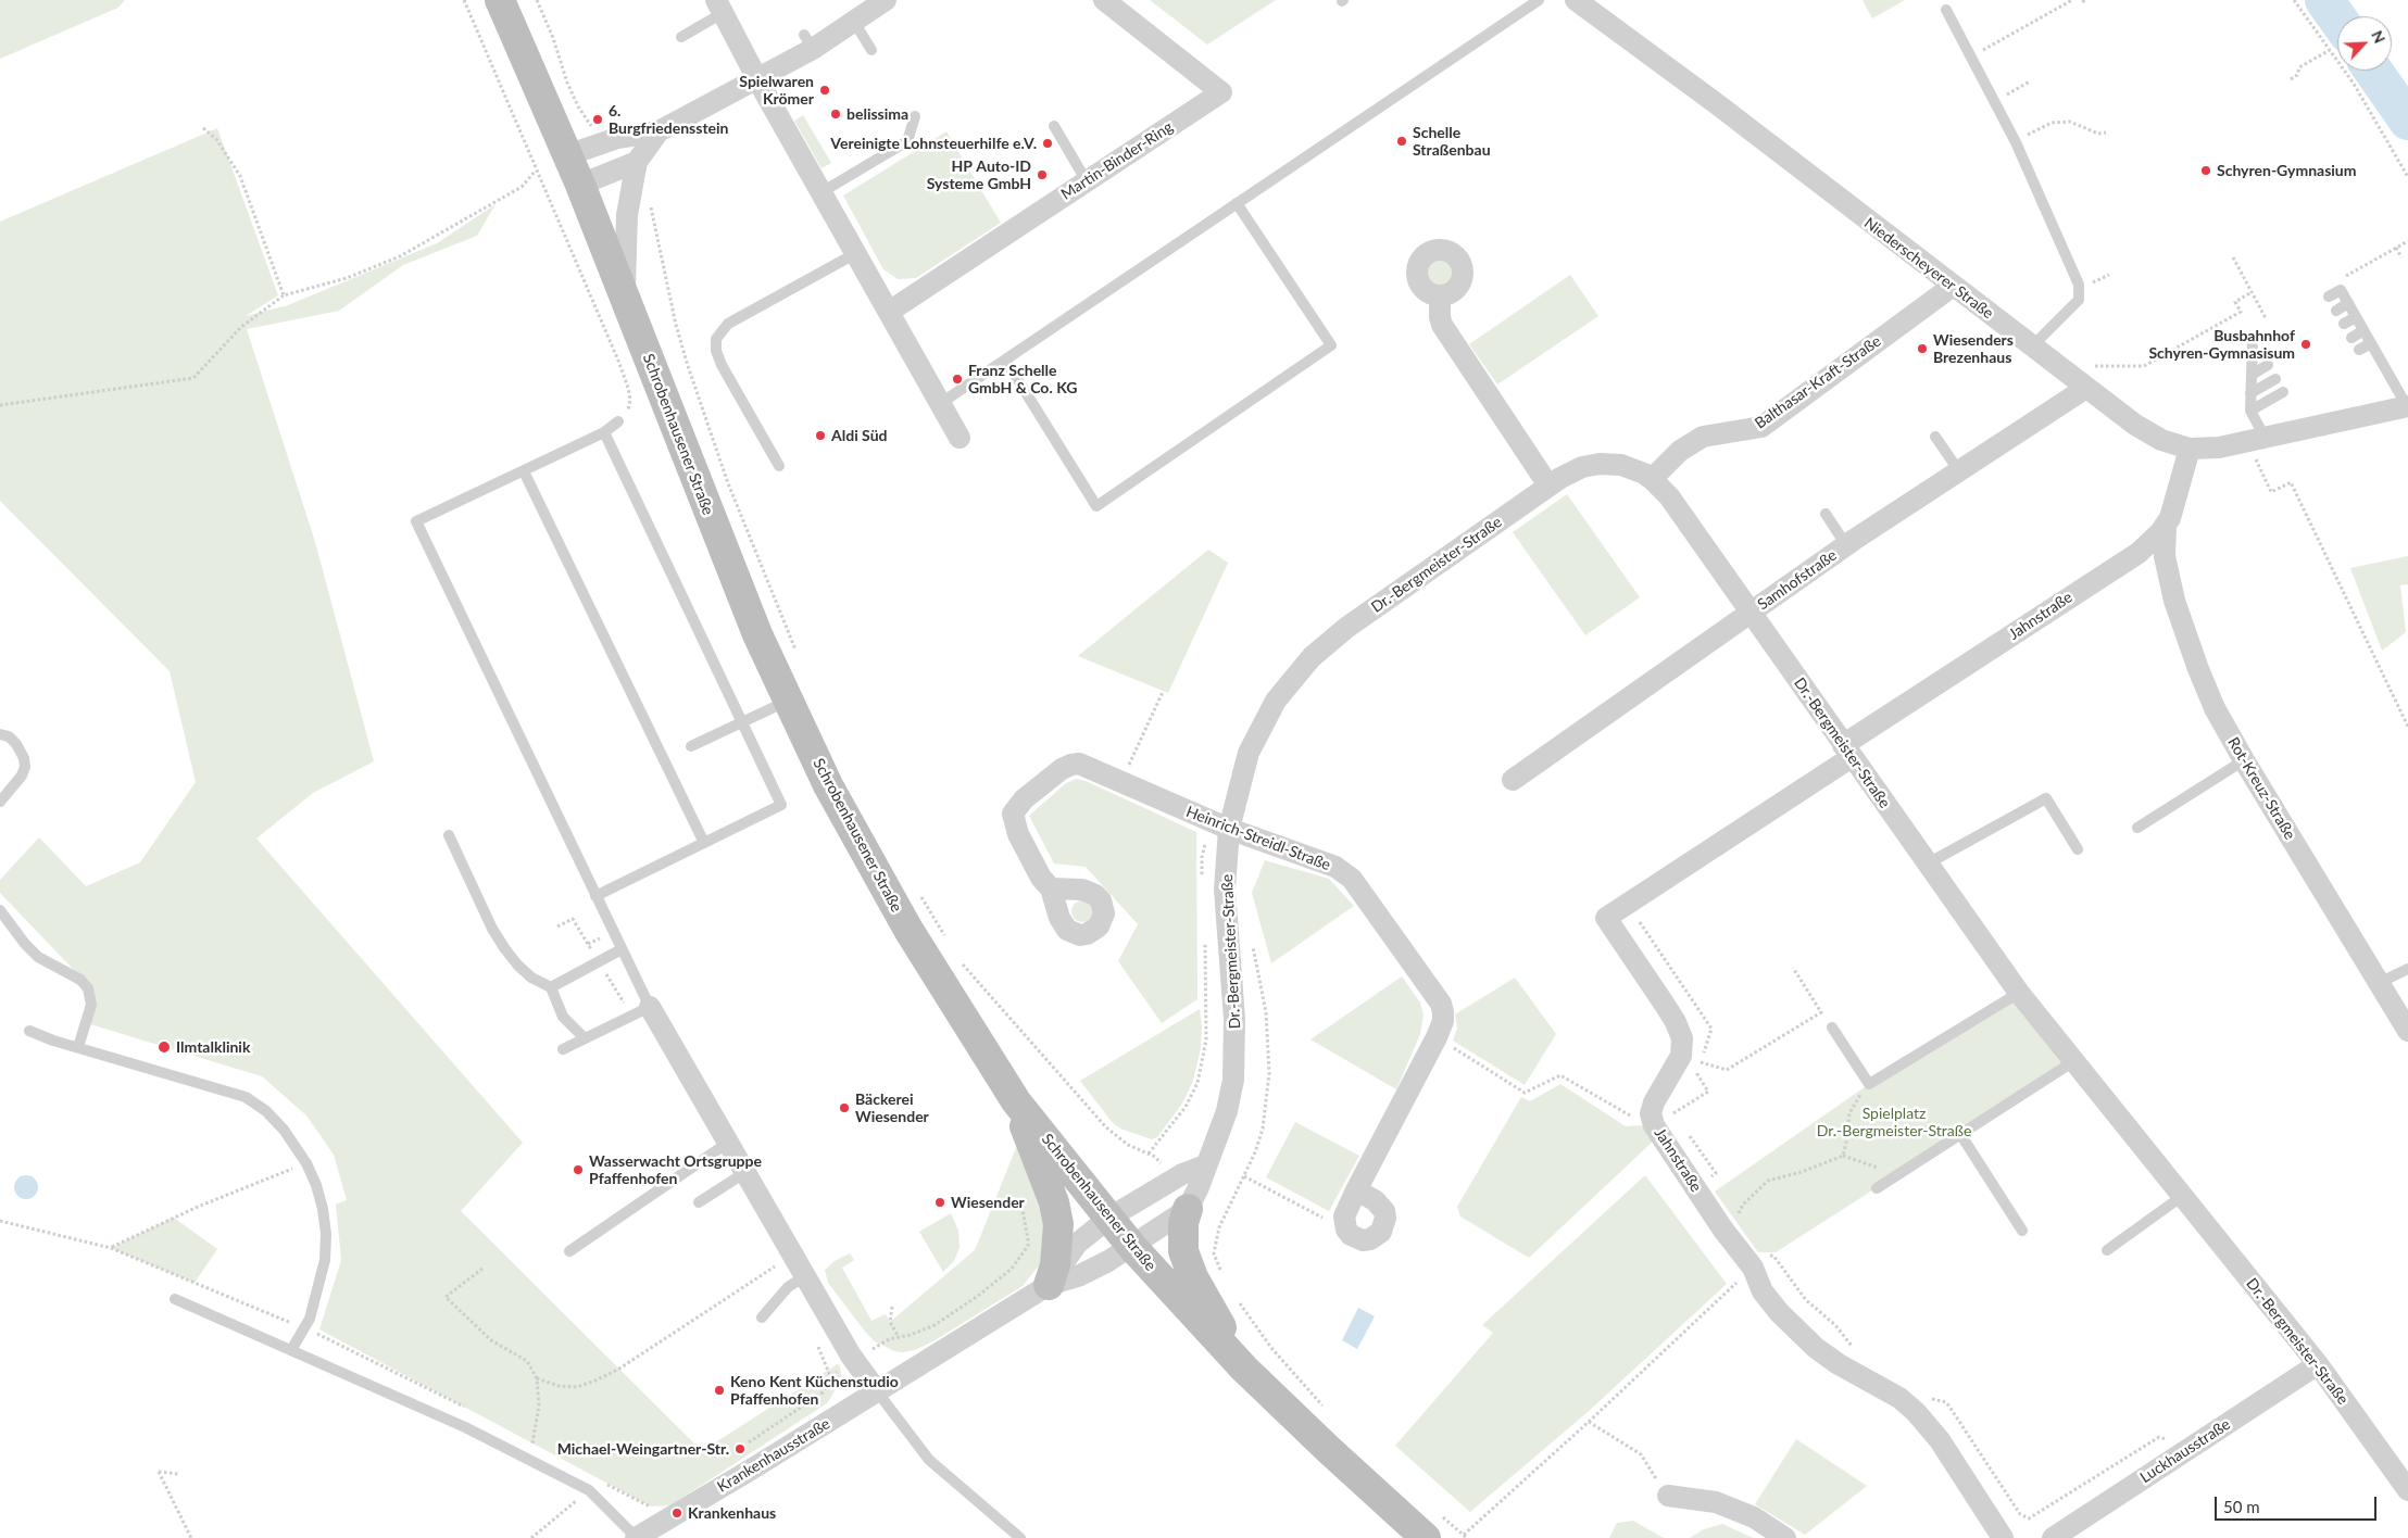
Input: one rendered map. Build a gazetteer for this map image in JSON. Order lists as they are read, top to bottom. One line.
{"streets":{"main road":["Schrobenhausener Straße"],"street":["Martin-Binder-Ring","Niederscheyerer Straße","Balthasar-Kraft-Straße","Dr.-Bergmeister-Straße","Samhofstraße","Jahnstraße","Rot-Kreuz-Straße","Heinrich-Streidl-Straße","Luckhausstraße","Krankenhausstraße"]},"crossings":[["Niederscheyerer Straße","Balthasar-Kraft-Straße"],["Niederscheyerer Straße","Samhofstraße"],["Niederscheyerer Straße","Jahnstraße"],["Balthasar-Kraft-Straße","Dr.-Bergmeister-Straße"],["Schrobenhausener Straße","Krankenhausstraße"],["Dr.-Bergmeister-Straße","Samhofstraße"],["Dr.-Bergmeister-Straße","Jahnstraße"],["Dr.-Bergmeister-Straße","Heinrich-Streidl-Straße"],["Dr.-Bergmeister-Straße","Luckhausstraße"],["Jahnstraße","Rot-Kreuz-Straße"]],"parks":["Spielplatz Dr.-Bergmeister-Straße"],"places":["Spielwaren Krömer","belissima","6. Burgfriedensstein","Schelle Straßenbau","Vereinigte Lohnsteuerhilfe e.V.","Schyren-Gymnasium","HP Auto-ID Systeme GmbH","Busbahnhof Schyren-Gymnasisum","Wiesenders Brezenhaus","Franz Schelle GmbH & Co. KG","Aldi Süd","Ilmtalklinik","Bäckerei Wiesender","Wasserwacht Ortsgruppe Pfaffenhofen","Wiesender","Keno Kent Küchenstudio Pfaffenhofen","Michael-Weingartner-Str.","Krankenhaus"],"scale_bar":"50 m","north":"top right"}
